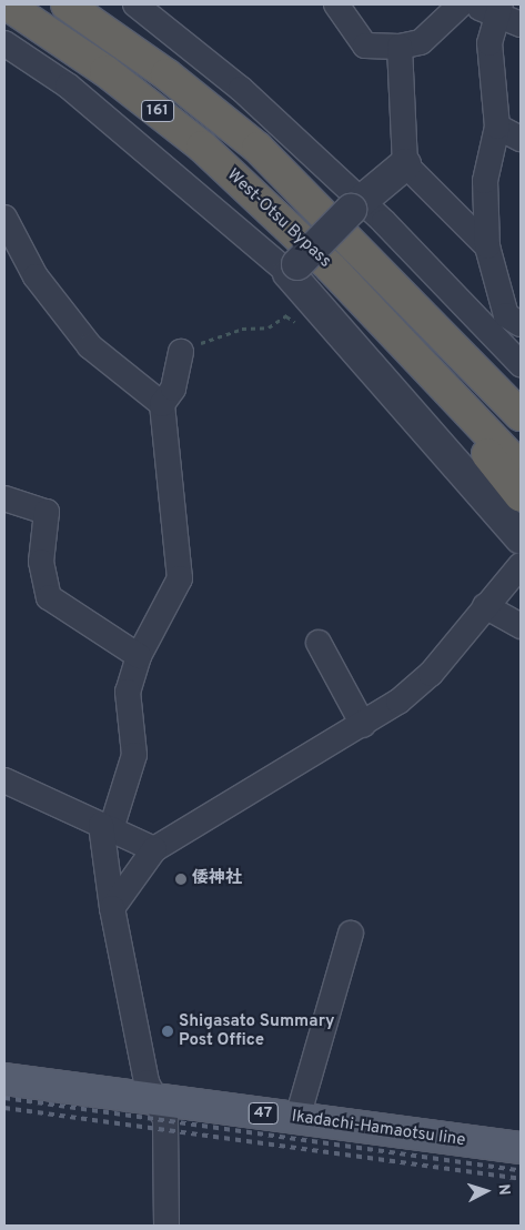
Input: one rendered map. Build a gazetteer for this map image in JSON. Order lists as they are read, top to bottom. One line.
{"streets":{"highway":["161","West-Otsu Bypass"],"main road":["47","Ikadachi-Hamaotsu line"]},"places":["倭神社","Shigasato Summary Post Office"],"north":"right"}
